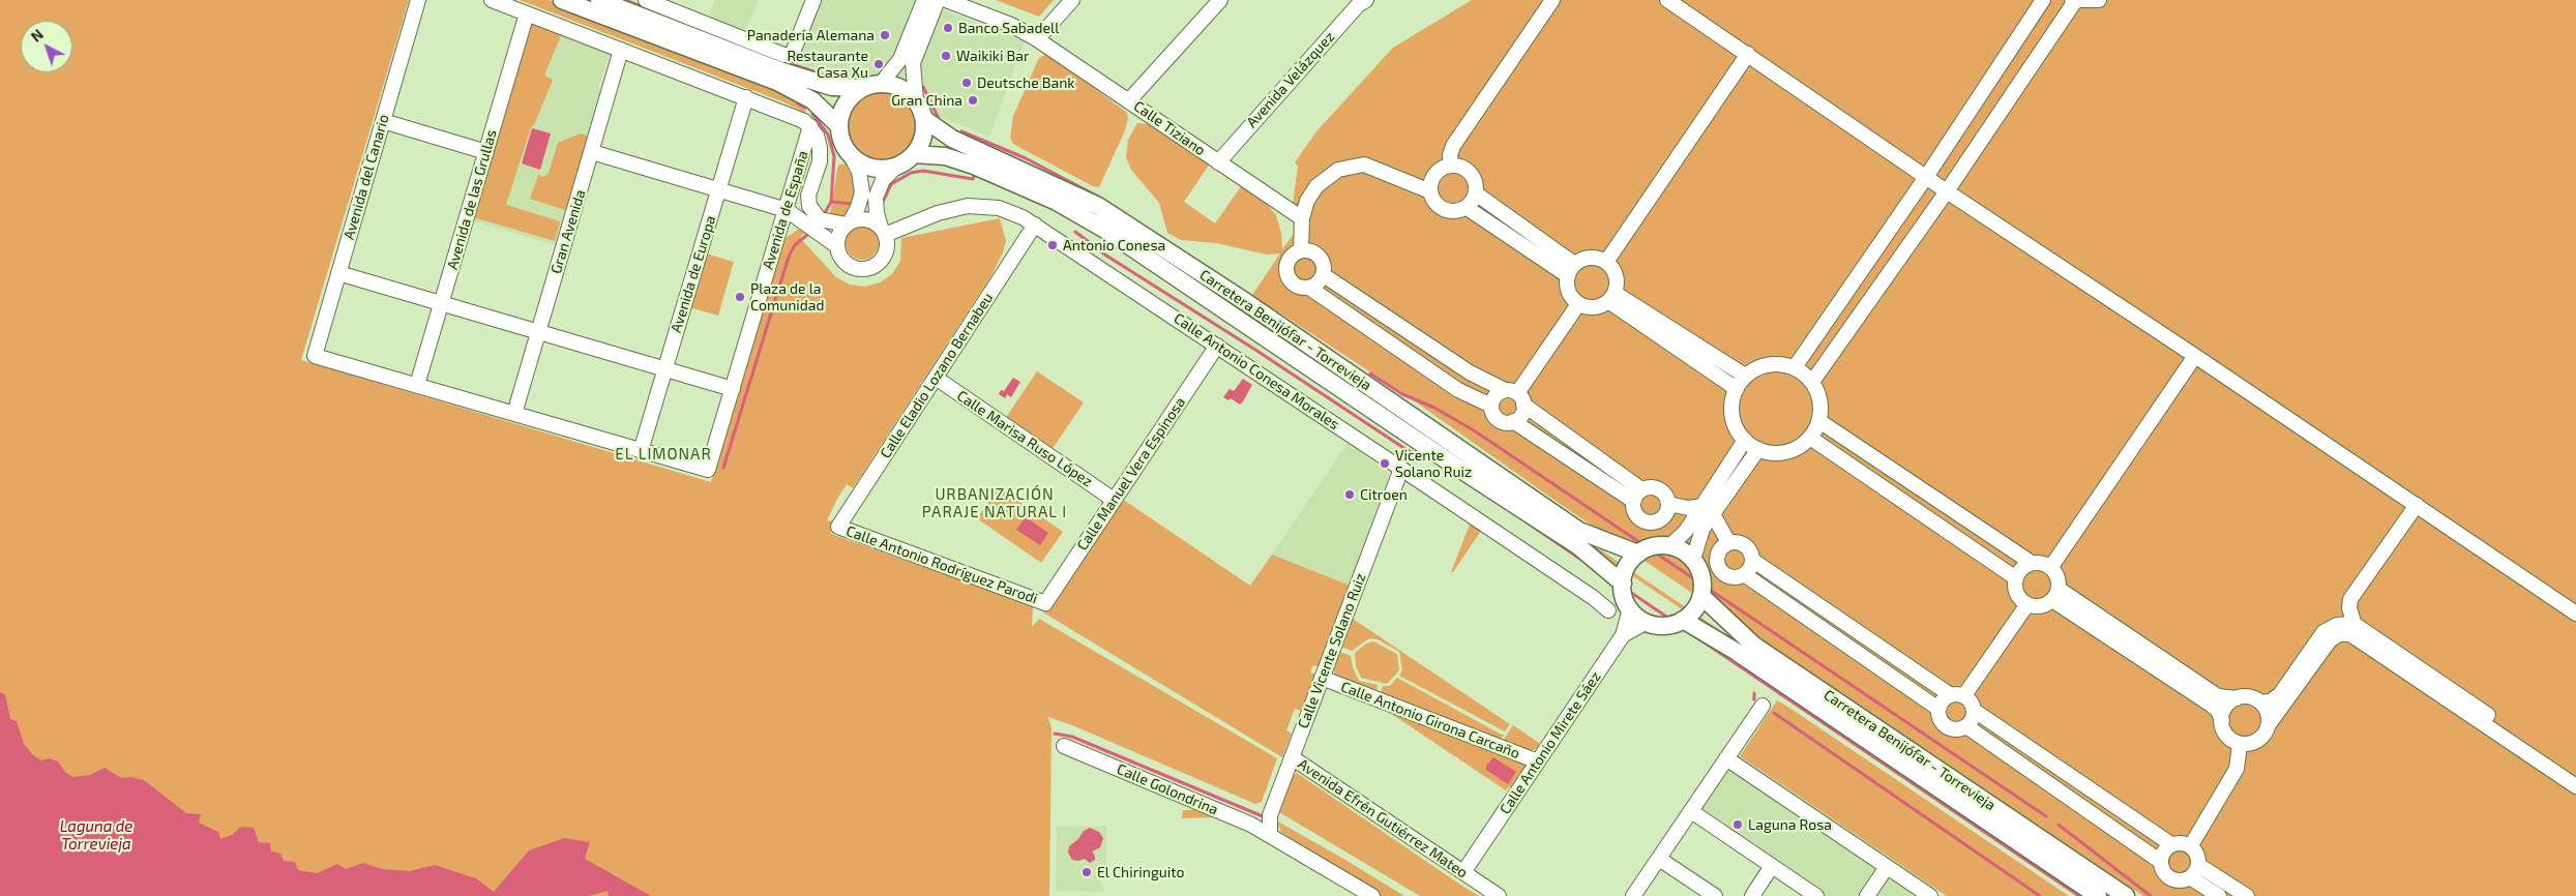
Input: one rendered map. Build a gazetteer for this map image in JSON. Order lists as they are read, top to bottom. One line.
{"streets":{"main road":["Carretera Benijófar - Torrevieja"],"street":["Avenida Velázquez","Calle Tiziano","Avenida del Canario","Avenida de las Grullas","Avenida de España","Gran Avenida","Avenida de Europa","Calle Antonio Conesa Morales","Calle Eladio Lozano Bernabeu","Calle Marisa Ruso López","Calle Manuel Vera Espinosa","Calle Antonio Rodríguez Parodi","Calle Vicente Solano Ruiz","Calle Antonio Girona Carcaño","Calle Antonio Mirete Sáez","Calle Golondrina","Avenida Efrén Gutiérrez Mateo"]},"crossings":[["Avenida Velázquez","Calle Tiziano"],["Avenida del Canario","Avenida de las Grullas"],["Avenida de España","Avenida de Europa"],["Carretera Benijófar - Torrevieja","Calle Antonio Mirete Sáez"],["Calle Antonio Conesa Morales","Calle Eladio Lozano Bernabeu"],["Calle Antonio Conesa Morales","Calle Manuel Vera Espinosa"],["Calle Antonio Conesa Morales","Calle Vicente Solano Ruiz"],["Calle Eladio Lozano Bernabeu","Calle Marisa Ruso López"],["Calle Eladio Lozano Bernabeu","Calle Antonio Rodríguez Parodi"],["Calle Marisa Ruso López","Calle Manuel Vera Espinosa"],["Calle Manuel Vera Espinosa","Calle Antonio Rodríguez Parodi"],["Calle Vicente Solano Ruiz","Calle Antonio Girona Carcaño"],["Calle Vicente Solano Ruiz","Calle Golondrina"],["Calle Vicente Solano Ruiz","Avenida Efrén Gutiérrez Mateo"],["Calle Antonio Girona Carcaño","Calle Antonio Mirete Sáez"],["Calle Antonio Mirete Sáez","Avenida Efrén Gutiérrez Mateo"]],"districts":["EL LIMONAR","URBANIZACIÓN PARAJE NATURAL I"],"water":["Laguna de Torrevieja"],"places":["Banco Sabadell","Panadería Alemana","Waikiki Bar","Restaurante Casa Xu","Deutsche Bank","Gran China","Antonio Conesa","Plaza de la Comunidad","Vicente Solano Ruiz","Citroen","Laguna Rosa","El Chiringuito"],"north":"top left"}
